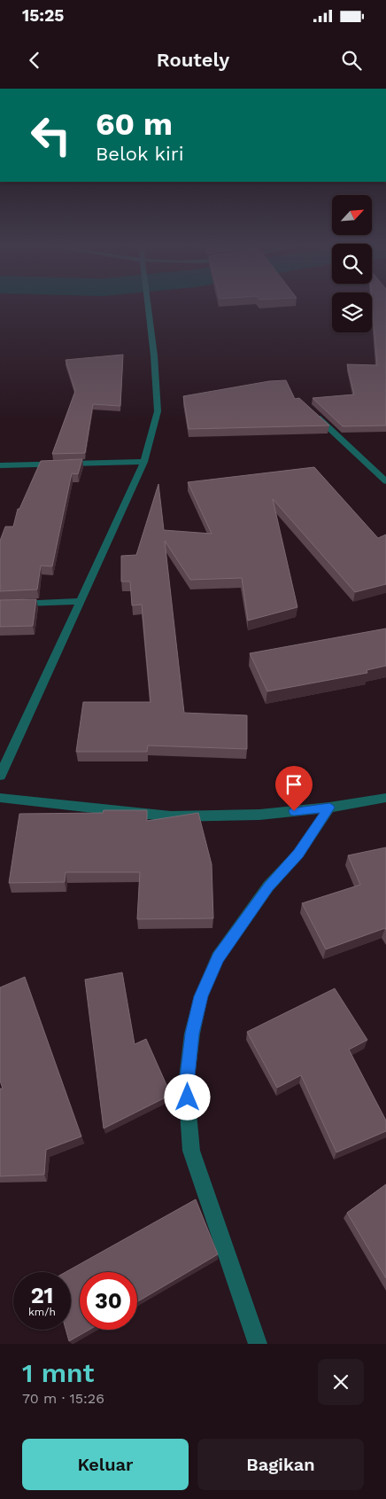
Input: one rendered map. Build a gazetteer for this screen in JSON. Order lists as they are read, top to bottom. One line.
{"north":"top right","page":{"status":"15:25","header":"Routely","turn":["60 m","Belok kiri"],"speed":"21 km/h","limit":"30","heading":["1 mnt","70 m · 15:26"],"buttons":["Keluar","Bagikan"]}}
